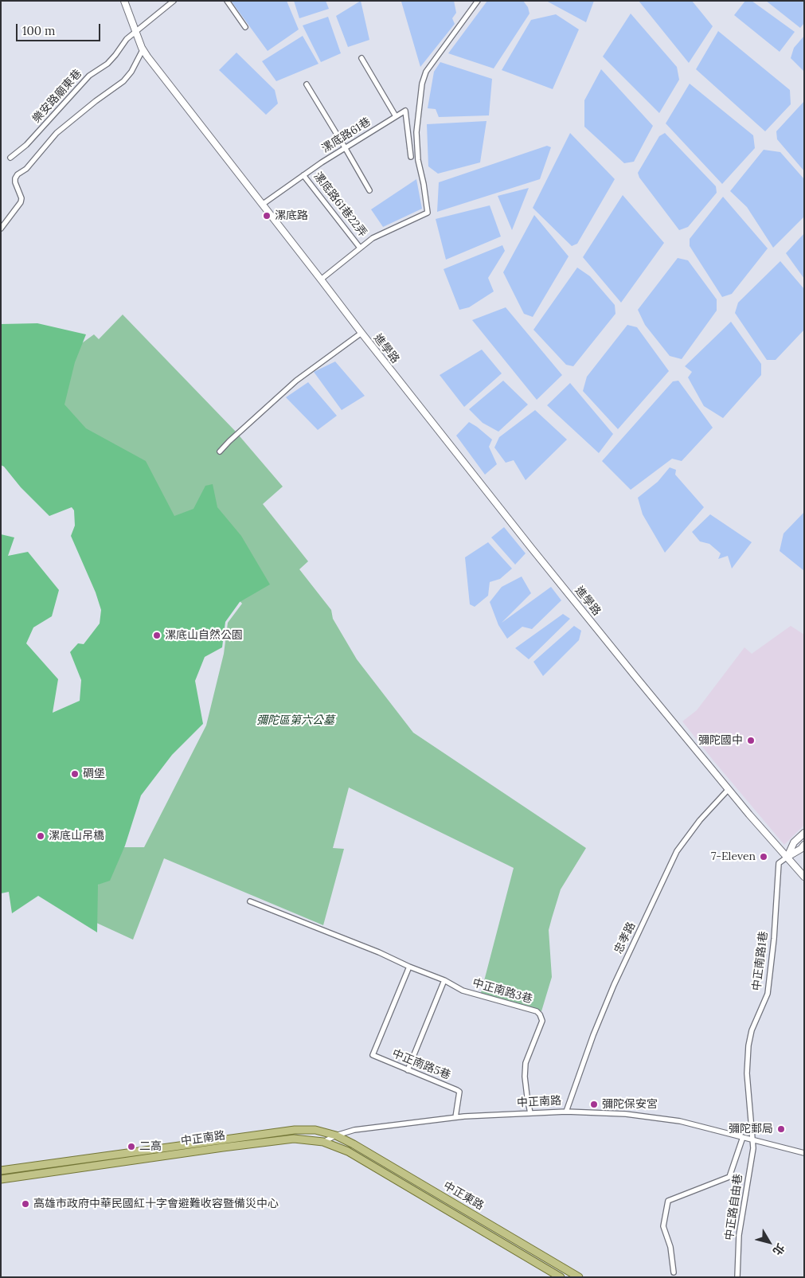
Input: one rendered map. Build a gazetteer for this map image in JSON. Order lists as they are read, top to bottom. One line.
{"streets":{"main road":["中正南路","中正東路"],"street":["樂安路廟東巷","漯底路61巷","漯底路61巷22弄","進學路","忠孝路","中正南路1巷","中正南路3巷","中正南路5巷","中正路自由巷"]},"crossings":[["漯底路61巷","漯底路61巷22弄"],["進學路","忠孝路"],["進學路","中正南路1巷"],["忠孝路","中正南路"],["中正南路1巷","中正南路"],["中正南路1巷","中正路自由巷"],["中正南路3巷","中正南路5巷"],["中正南路3巷","中正南路"],["中正南路5巷","中正南路"],["中正南路","中正東路"],["中正南路","中正路自由巷"]],"parks":["彌陀區第六公墓"],"places":["漯底路","漯底山自然公園","彌陀國中","碉堡","漯底山吊橋","7-Eleven","彌陀保安宮","彌陀郵局","二高","高雄市政府中華民國紅十字會避難收容暨備災中心"],"scale_bar":"100 m","north":"bottom right"}
